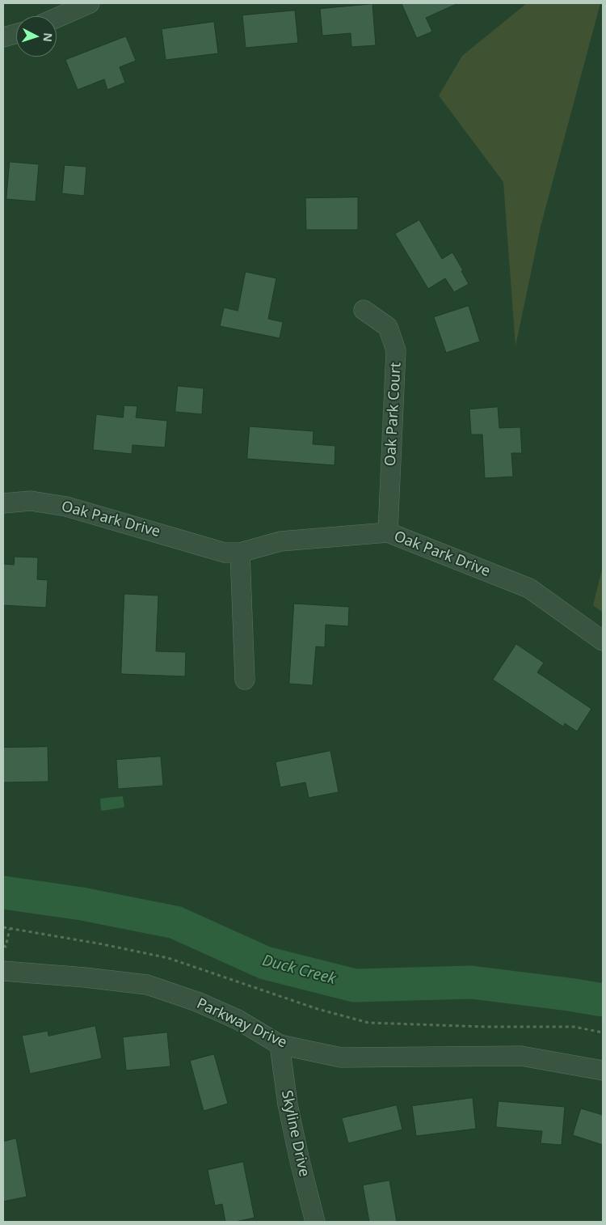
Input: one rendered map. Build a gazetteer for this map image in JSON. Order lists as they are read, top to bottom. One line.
{"streets":{"street":["Oak Park Court","Oak Park Drive","Parkway Drive","Skyline Drive"]},"crossings":[["Oak Park Court","Oak Park Drive"],["Parkway Drive","Skyline Drive"]],"water":["Duck Creek"],"north":"right"}
